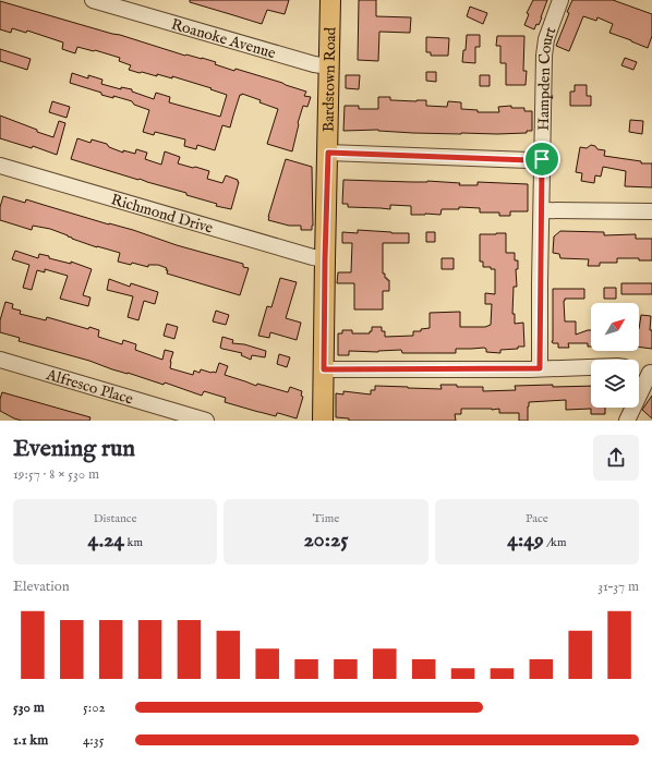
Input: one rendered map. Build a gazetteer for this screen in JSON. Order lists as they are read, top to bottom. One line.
{"streets":{"main road":["Bardstown Road"],"street":["Roanoke Avenue","Hampden Court","Richmond Drive","Alfresco Place"]},"crossings":[["Roanoke Avenue","Bardstown Road"],["Bardstown Road","Richmond Drive"]],"north":"top right","page":{"heading":["Evening run","19:57 · 8 × 530 m"],"stats":[["Distance","4.24 km"],["Time","20:25"],["Pace","4:49 /km"]],"chart":["Elevation","31–37 m"],"list":[{"name":"530 m","note":"5:02"},{"name":"1.1 km","note":"4:35"}]}}
